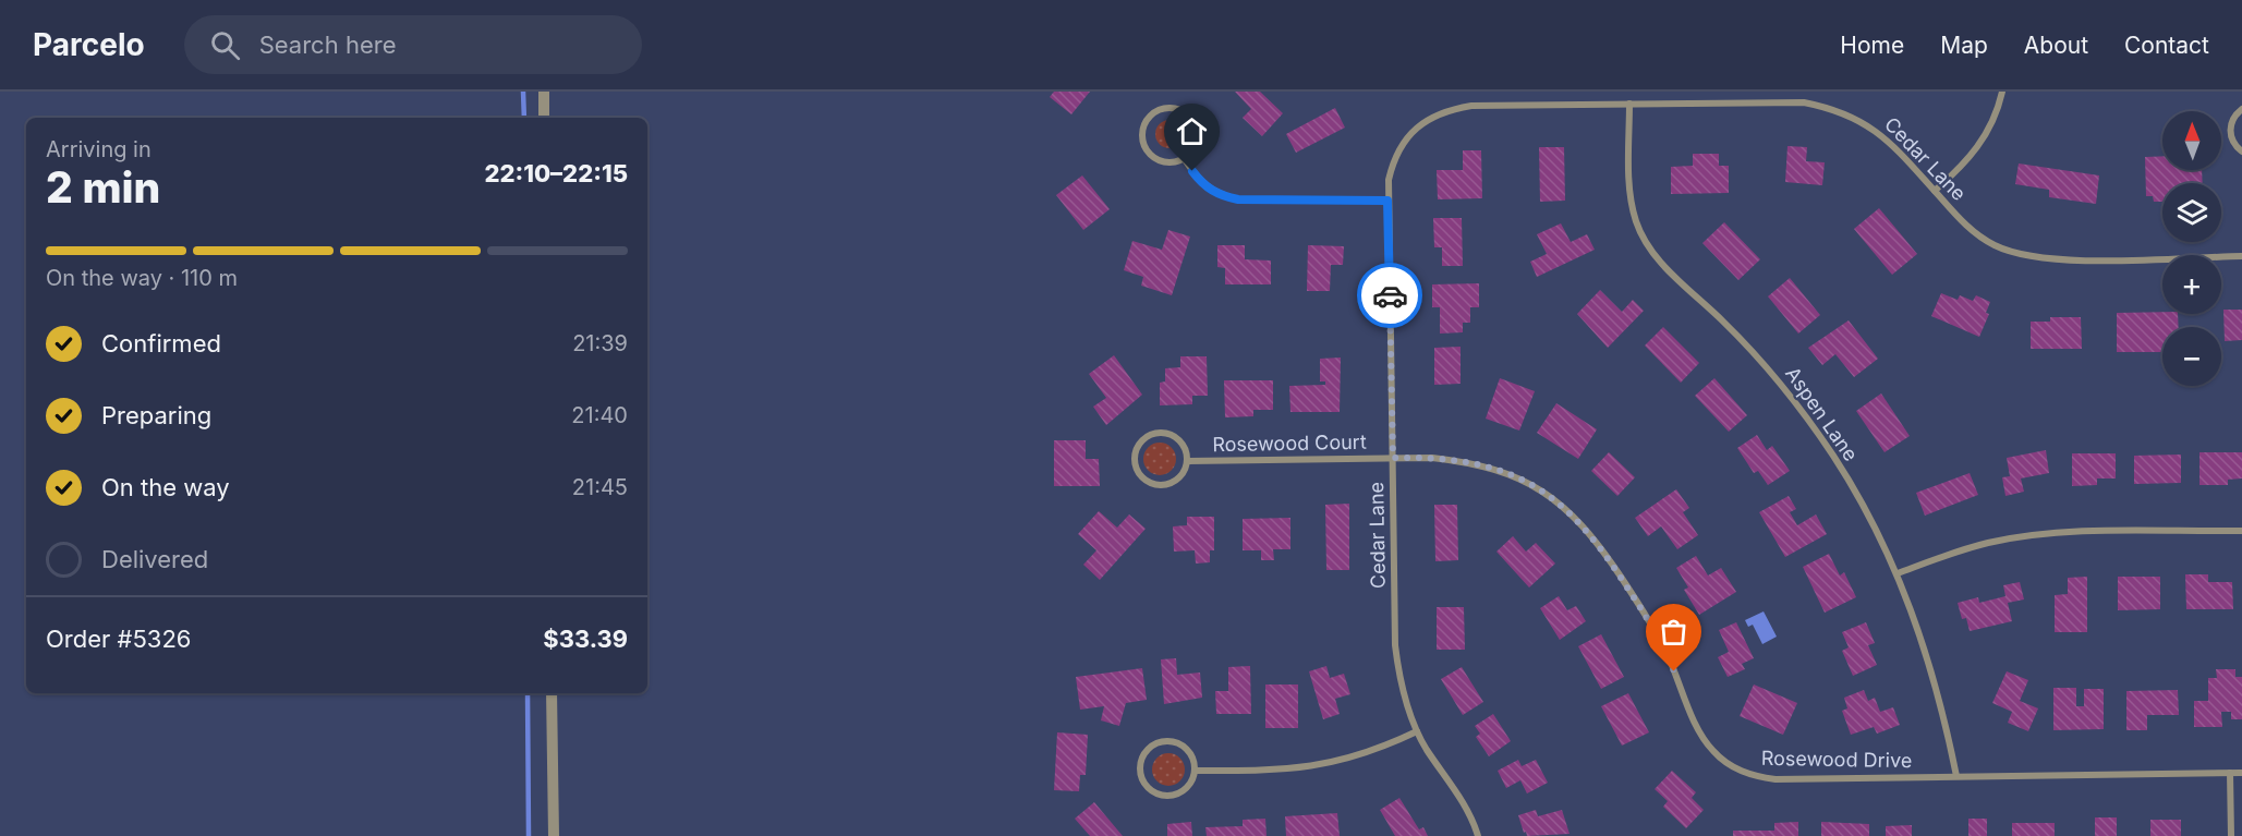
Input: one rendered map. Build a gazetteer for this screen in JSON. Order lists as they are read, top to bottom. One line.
{"streets":{"street":["Cedar Lane","Aspen Lane","Rosewood Court","Rosewood Drive"]},"crossings":[["Cedar Lane","Aspen Lane"],["Cedar Lane","Rosewood Court"],["Cedar Lane","Rosewood Drive"],["Aspen Lane","Rosewood Drive"],["Rosewood Court","Rosewood Drive"]],"north":"top","page":{"header":"Parcelo","search":"Search here","nav":["Home","Map","About","Contact"],"map_buttons":["+","−"],"heading":["2 min","Arriving in","22:10–22:15"],"panel":["Order #5326","$33.39"],"bar":"On the way · 110 m","list":[["Confirmed","21:39"],["Preparing","21:40"],["On the way","21:45"],"Delivered"]}}
